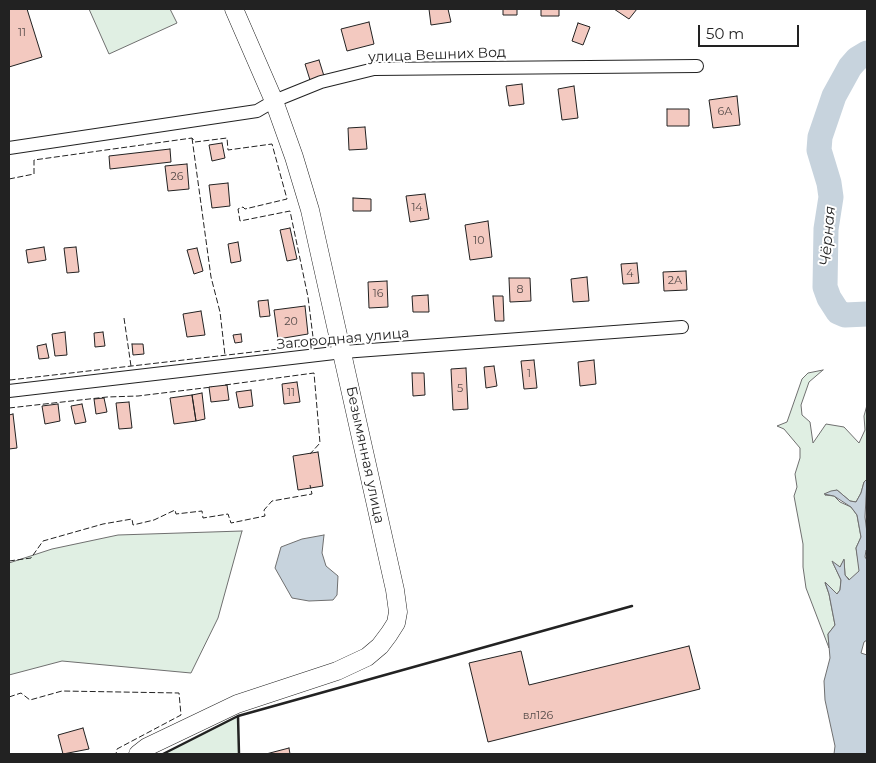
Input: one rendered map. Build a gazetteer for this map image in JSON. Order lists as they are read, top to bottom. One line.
{"streets":{"street":["улица Вешних Вод","Загородная улица","Безымянная улица"]},"crossings":[["улица Вешних Вод","Безымянная улица"],["Загородная улица","Безымянная улица"]],"water":["Чёрная"],"house_numbers":["11","6А","26","14","10","4","2А","8","16","20","1","5","11","вл126"],"scale_bar":"50 m"}
